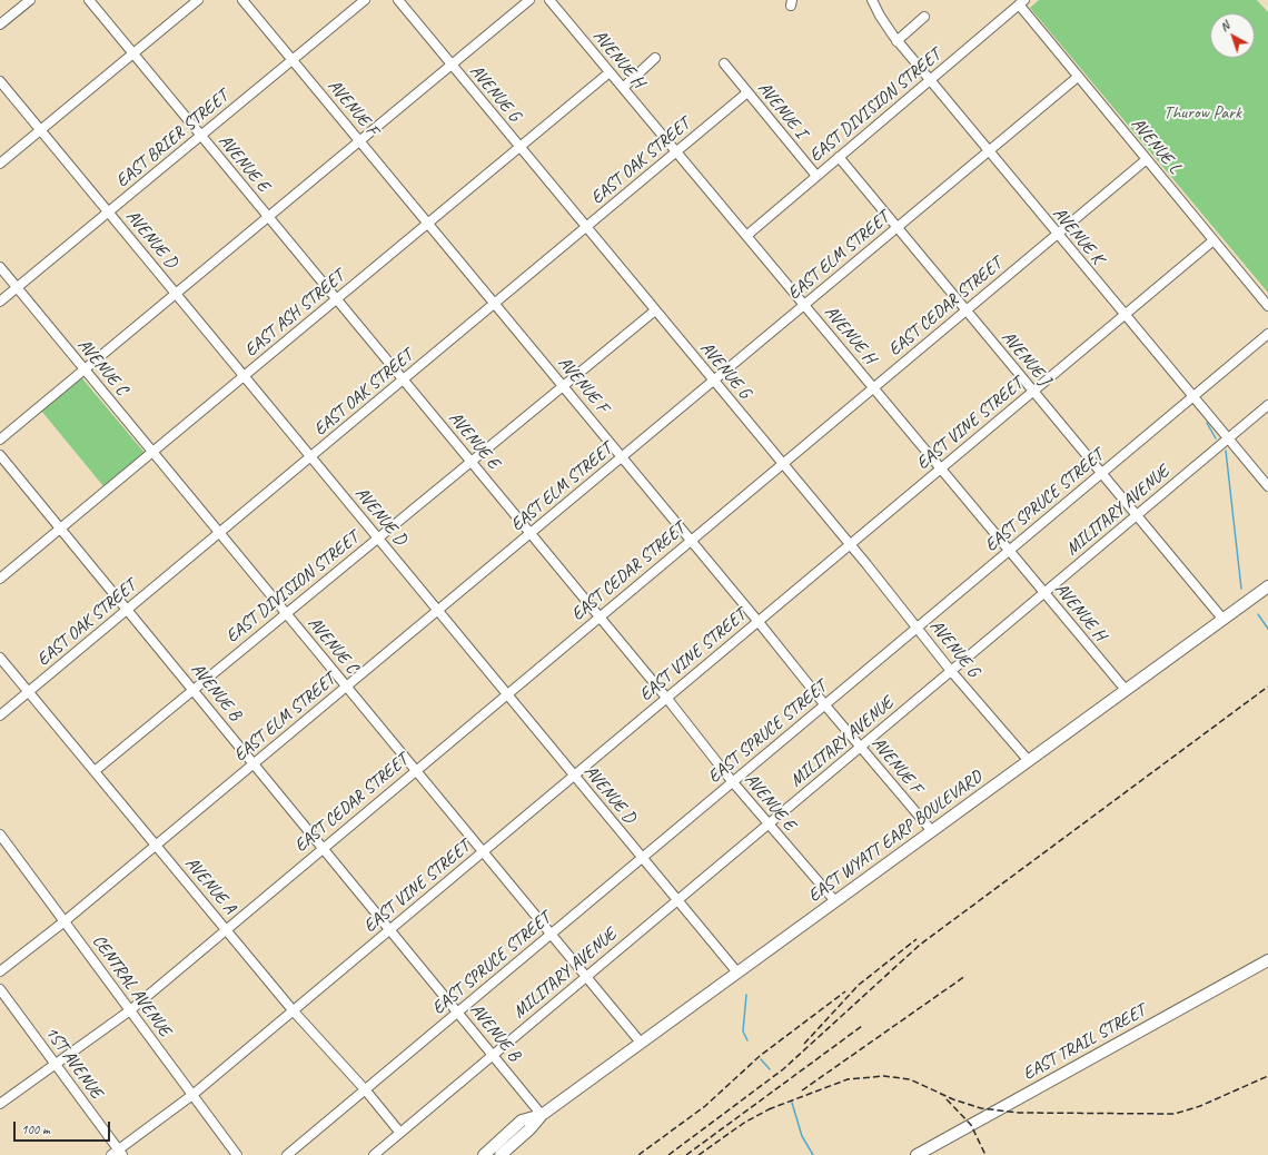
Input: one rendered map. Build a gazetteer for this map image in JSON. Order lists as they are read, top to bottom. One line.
{"streets":{"main road":["EAST WYATT EARP BOULEVARD","EAST TRAIL STREET"],"street":["AVENUE H","AVENUE G","EAST DIVISION STREET","AVENUE F","AVENUE I","EAST BRIER STREET","AVENUE L","EAST OAK STREET","AVENUE E","AVENUE K","AVENUE D","EAST ELM STREET","EAST CEDAR STREET","EAST ASH STREET","AVENUE J","AVENUE C","EAST VINE STREET","EAST SPRUCE STREET","MILITARY AVENUE","AVENUE B","AVENUE A","CENTRAL AVENUE","1ST AVENUE"]},"crossings":[["AVENUE H","EAST DIVISION STREET"],["AVENUE H","EAST OAK STREET"],["AVENUE H","EAST ELM STREET"],["AVENUE H","EAST CEDAR STREET"],["AVENUE H","EAST ASH STREET"],["AVENUE H","EAST VINE STREET"],["AVENUE H","EAST SPRUCE STREET"],["AVENUE H","MILITARY AVENUE"],["AVENUE H","EAST WYATT EARP BOULEVARD"],["AVENUE G","EAST DIVISION STREET"],["AVENUE G","EAST OAK STREET"],["AVENUE G","EAST ELM STREET"],["AVENUE G","EAST CEDAR STREET"],["AVENUE G","EAST ASH STREET"],["AVENUE G","EAST VINE STREET"],["AVENUE G","EAST SPRUCE STREET"],["AVENUE G","MILITARY AVENUE"],["AVENUE G","EAST WYATT EARP BOULEVARD"],["EAST DIVISION STREET","AVENUE F"],["EAST DIVISION STREET","AVENUE I"],["EAST DIVISION STREET","AVENUE L"],["EAST DIVISION STREET","AVENUE E"],["EAST DIVISION STREET","AVENUE K"],["EAST DIVISION STREET","AVENUE D"],["EAST DIVISION STREET","AVENUE J"],["EAST DIVISION STREET","AVENUE C"],["EAST DIVISION STREET","AVENUE B"],["EAST DIVISION STREET","AVENUE A"],["AVENUE F","EAST BRIER STREET"],["AVENUE F","EAST OAK STREET"],["AVENUE F","EAST ELM STREET"],["AVENUE F","EAST CEDAR STREET"],["AVENUE F","EAST ASH STREET"],["AVENUE F","EAST VINE STREET"],["AVENUE F","EAST SPRUCE STREET"],["AVENUE F","MILITARY AVENUE"],["AVENUE F","EAST WYATT EARP BOULEVARD"],["AVENUE I","EAST OAK STREET"],["EAST BRIER STREET","AVENUE E"],["EAST BRIER STREET","AVENUE D"],["EAST BRIER STREET","AVENUE C"],["AVENUE L","EAST ELM STREET"],["AVENUE L","EAST CEDAR STREET"],["AVENUE L","EAST VINE STREET"],["EAST OAK STREET","AVENUE E"],["EAST OAK STREET","AVENUE D"],["EAST OAK STREET","AVENUE C"],["EAST OAK STREET","AVENUE B"],["EAST OAK STREET","AVENUE A"],["AVENUE E","EAST ELM STREET"],["AVENUE E","EAST CEDAR STREET"],["AVENUE E","EAST ASH STREET"],["AVENUE E","EAST VINE STREET"],["AVENUE E","EAST SPRUCE STREET"],["AVENUE E","MILITARY AVENUE"],["AVENUE E","EAST WYATT EARP BOULEVARD"],["AVENUE K","EAST ELM STREET"],["AVENUE K","EAST CEDAR STREET"],["AVENUE K","EAST VINE STREET"],["AVENUE K","EAST SPRUCE STREET"],["AVENUE K","MILITARY AVENUE"],["AVENUE D","EAST ELM STREET"],["AVENUE D","EAST CEDAR STREET"],["AVENUE D","EAST ASH STREET"],["AVENUE D","EAST VINE STREET"],["AVENUE D","EAST SPRUCE STREET"],["AVENUE D","MILITARY AVENUE"],["AVENUE D","EAST WYATT EARP BOULEVARD"],["EAST ELM STREET","AVENUE J"],["EAST ELM STREET","AVENUE C"],["EAST ELM STREET","AVENUE B"],["EAST ELM STREET","AVENUE A"],["EAST ELM STREET","CENTRAL AVENUE"],["EAST CEDAR STREET","AVENUE J"],["EAST CEDAR STREET","AVENUE C"],["EAST CEDAR STREET","AVENUE B"],["EAST CEDAR STREET","AVENUE A"],["EAST CEDAR STREET","CENTRAL AVENUE"],["EAST CEDAR STREET","1ST AVENUE"],["EAST ASH STREET","AVENUE C"],["EAST ASH STREET","AVENUE B"],["AVENUE J","EAST VINE STREET"],["AVENUE J","EAST SPRUCE STREET"],["AVENUE J","MILITARY AVENUE"],["AVENUE J","EAST WYATT EARP BOULEVARD"],["AVENUE C","EAST VINE STREET"],["AVENUE C","EAST SPRUCE STREET"],["AVENUE C","MILITARY AVENUE"],["AVENUE C","EAST WYATT EARP BOULEVARD"],["EAST VINE STREET","AVENUE B"],["EAST VINE STREET","AVENUE A"],["EAST VINE STREET","CENTRAL AVENUE"],["EAST VINE STREET","1ST AVENUE"],["EAST SPRUCE STREET","AVENUE B"],["EAST SPRUCE STREET","AVENUE A"],["MILITARY AVENUE","AVENUE B"],["MILITARY AVENUE","AVENUE A"],["AVENUE B","EAST WYATT EARP BOULEVARD"]],"parks":["Thurow Park"],"scale_bar":"100 m","north":"top left"}
